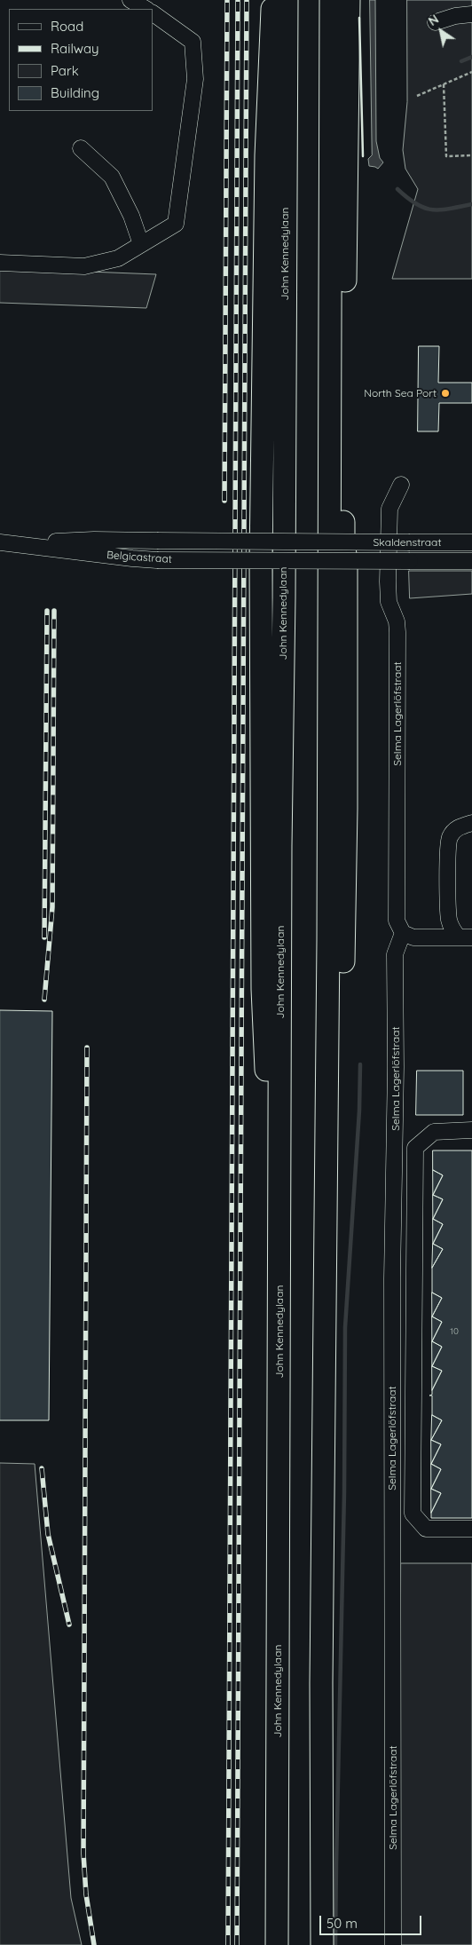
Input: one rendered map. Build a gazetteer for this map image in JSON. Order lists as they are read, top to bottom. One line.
{"streets":{"highway":["John Kennedylaan"],"street":["Skaldenstraat","Belgicastraat","Selma Lagerlöfstraat"]},"places":["North Sea Port"],"house_numbers":["10"],"legend":["Road","Railway","Park","Building"],"scale_bar":"50 m","north":"top left"}
